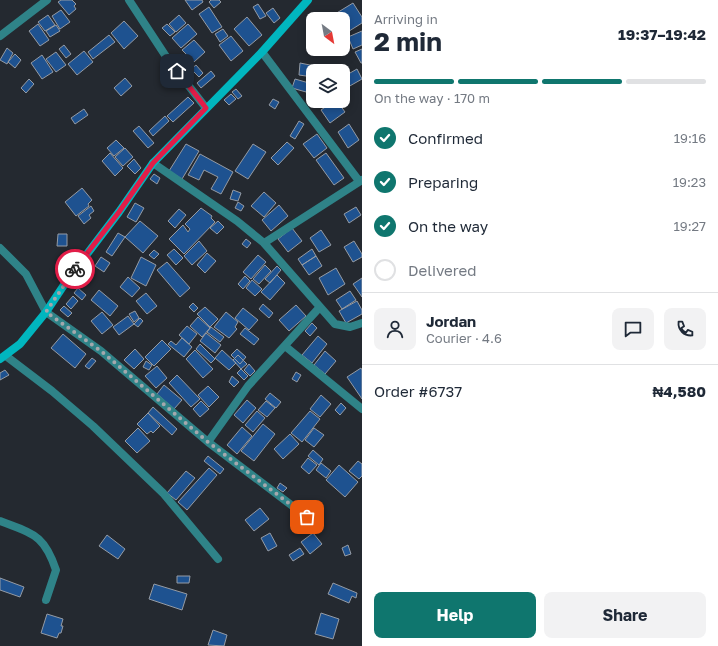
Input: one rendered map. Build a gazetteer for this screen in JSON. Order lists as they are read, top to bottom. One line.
{"north":"bottom right","page":{"heading":["2 min","Arriving in","19:37–19:42"],"panel":["Jordan","Courier · 4.6","Order #6737","₦4,580"],"bar":"On the way · 170 m","list":[["Confirmed","19:16"],["Preparing","19:23"],["On the way","19:27"],"Delivered"],"buttons":["Help","Share"]}}
